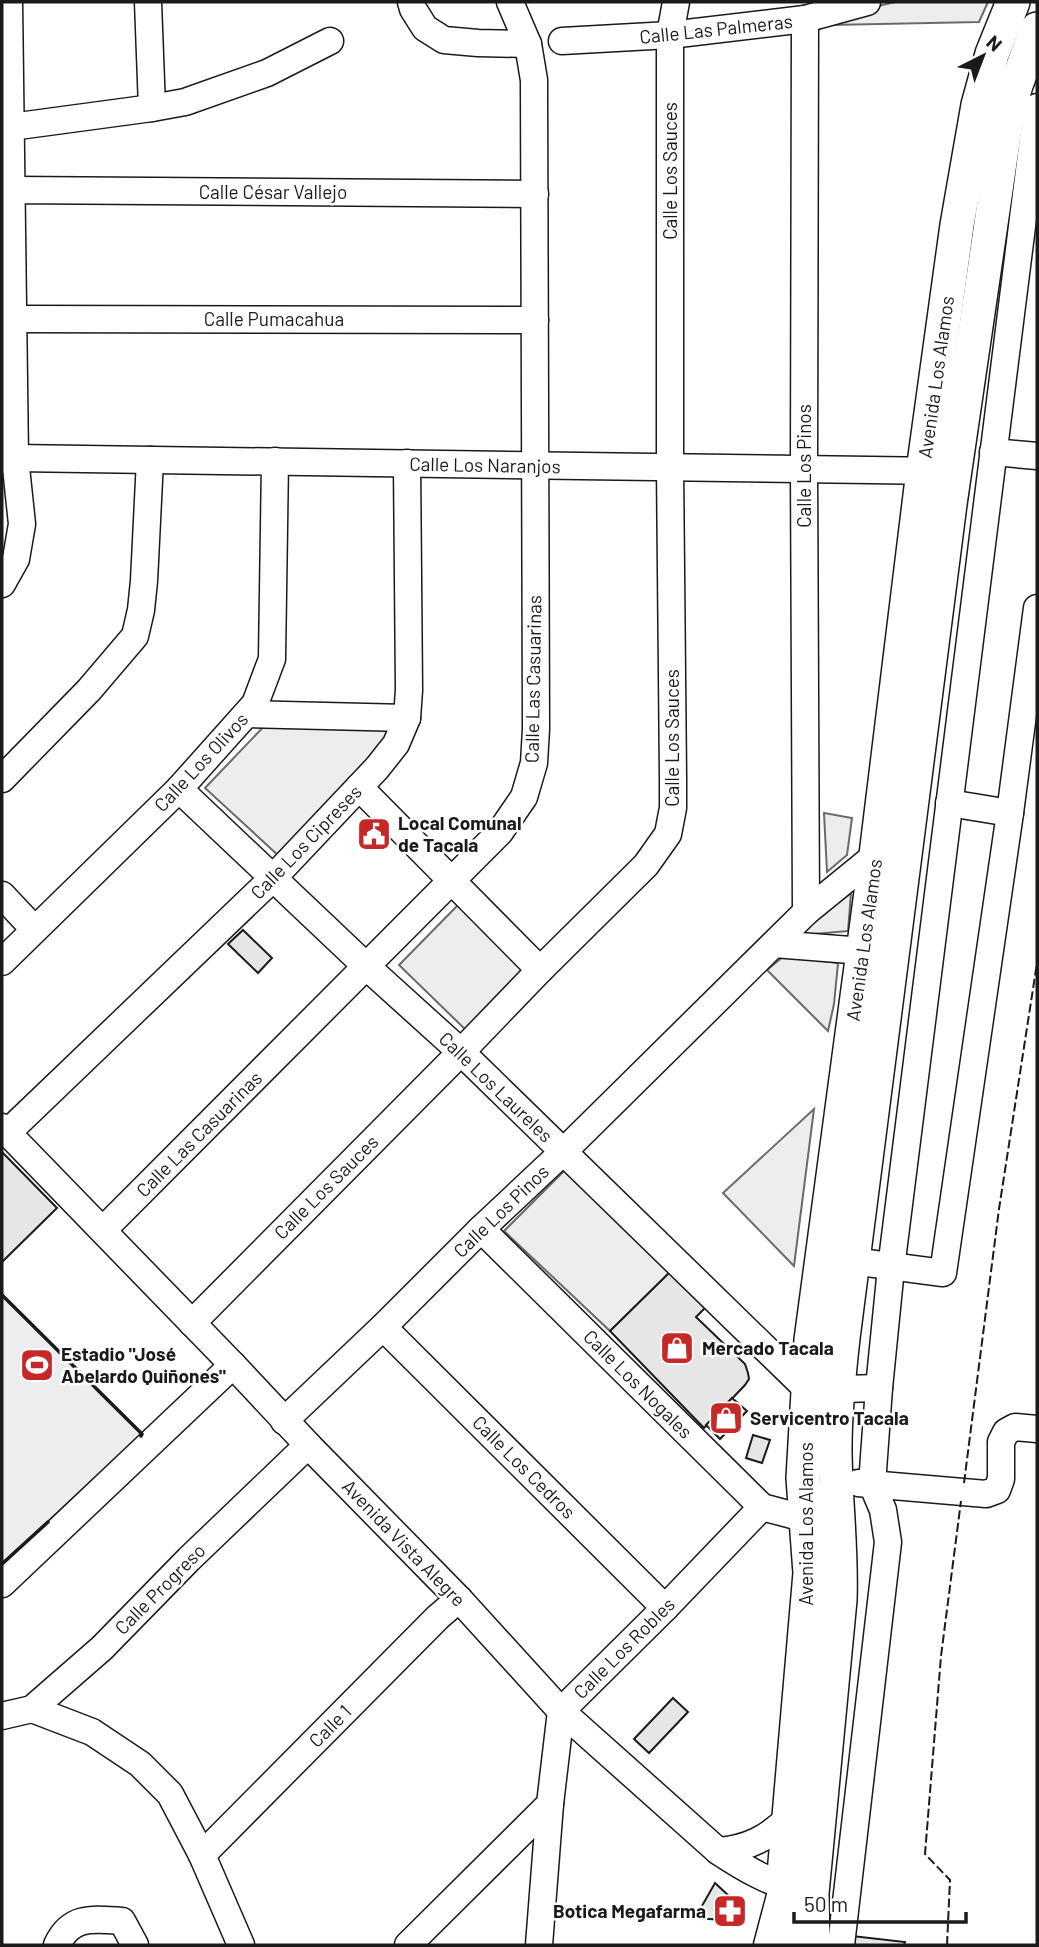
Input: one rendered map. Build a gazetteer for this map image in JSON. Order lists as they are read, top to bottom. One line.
{"streets":{"main road":["Avenida Los Alamos"],"street":["Calle Las Palmeras","Calle Los Sauces","Calle César Vallejo","Calle Pumacahua","Calle Los Naranjos","Calle Los Pinos","Calle Las Casuarinas","Calle Los Olivos","Calle Los Cipreses","Calle Los Laureles","Calle Los Nogales","Calle Los Cedros","Avenida Vista Alegre","Calle Progreso","Calle Los Robles","Calle 1"]},"crossings":[["Calle Las Palmeras","Calle Los Sauces"],["Calle Las Palmeras","Calle Los Pinos"],["Calle Los Sauces","Calle Los Naranjos"],["Calle Los Sauces","Calle Los Laureles"],["Calle Los Sauces","Avenida Vista Alegre"],["Calle César Vallejo","Calle Las Casuarinas"],["Calle Pumacahua","Calle Las Casuarinas"],["Avenida Los Alamos","Calle Los Naranjos"],["Avenida Los Alamos","Calle Los Pinos"],["Avenida Los Alamos","Calle Los Laureles"],["Avenida Los Alamos","Calle Los Nogales"],["Avenida Los Alamos","Avenida Vista Alegre"],["Calle Los Naranjos","Calle Los Pinos"],["Calle Los Naranjos","Calle Las Casuarinas"],["Calle Los Naranjos","Calle Los Olivos"],["Calle Los Naranjos","Calle Los Cipreses"],["Calle Los Pinos","Calle Los Laureles"],["Calle Los Pinos","Calle Los Nogales"],["Calle Los Pinos","Calle Los Cedros"],["Calle Los Pinos","Avenida Vista Alegre"],["Calle Las Casuarinas","Calle Los Laureles"],["Calle Las Casuarinas","Avenida Vista Alegre"],["Calle Los Olivos","Calle Los Laureles"],["Calle Los Cipreses","Calle Los Laureles"],["Calle Los Cipreses","Avenida Vista Alegre"],["Calle Los Nogales","Calle Los Robles"],["Calle Los Cedros","Calle Los Robles"],["Avenida Vista Alegre","Calle Progreso"],["Avenida Vista Alegre","Calle Los Robles"],["Avenida Vista Alegre","Calle 1"]],"places":{"public building":["Local Comunal de Tacala"],"shop":["Mercado Tacala","Servicentro Tacala"],"sports":["Estadio \"José Abelardo Quiñones\""],"pharmacy":["Botica Megafarma"]},"scale_bar":"50 m","north":"top right"}
